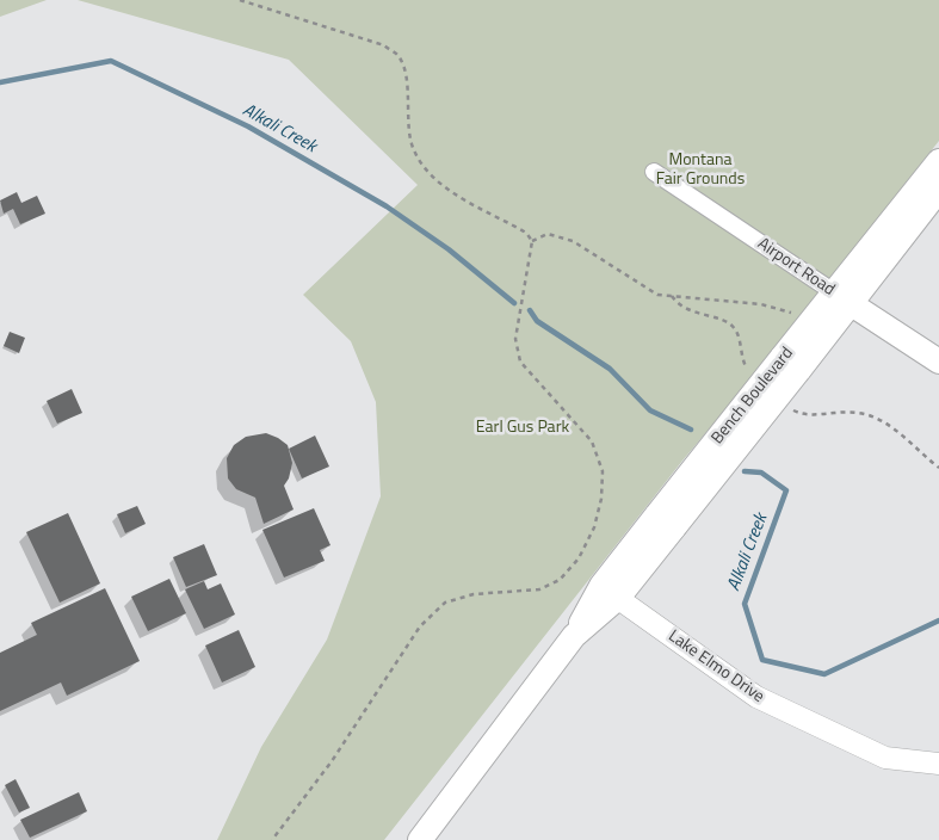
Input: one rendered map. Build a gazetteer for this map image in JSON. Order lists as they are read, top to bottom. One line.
{"streets":{"main road":["Airport Road","Bench Boulevard"],"street":["Lake Elmo Drive"]},"crossings":[["Airport Road","Bench Boulevard"]],"water":["Alkali Creek"],"parks":["Montana Fair Grounds","Earl Gus Park"]}
